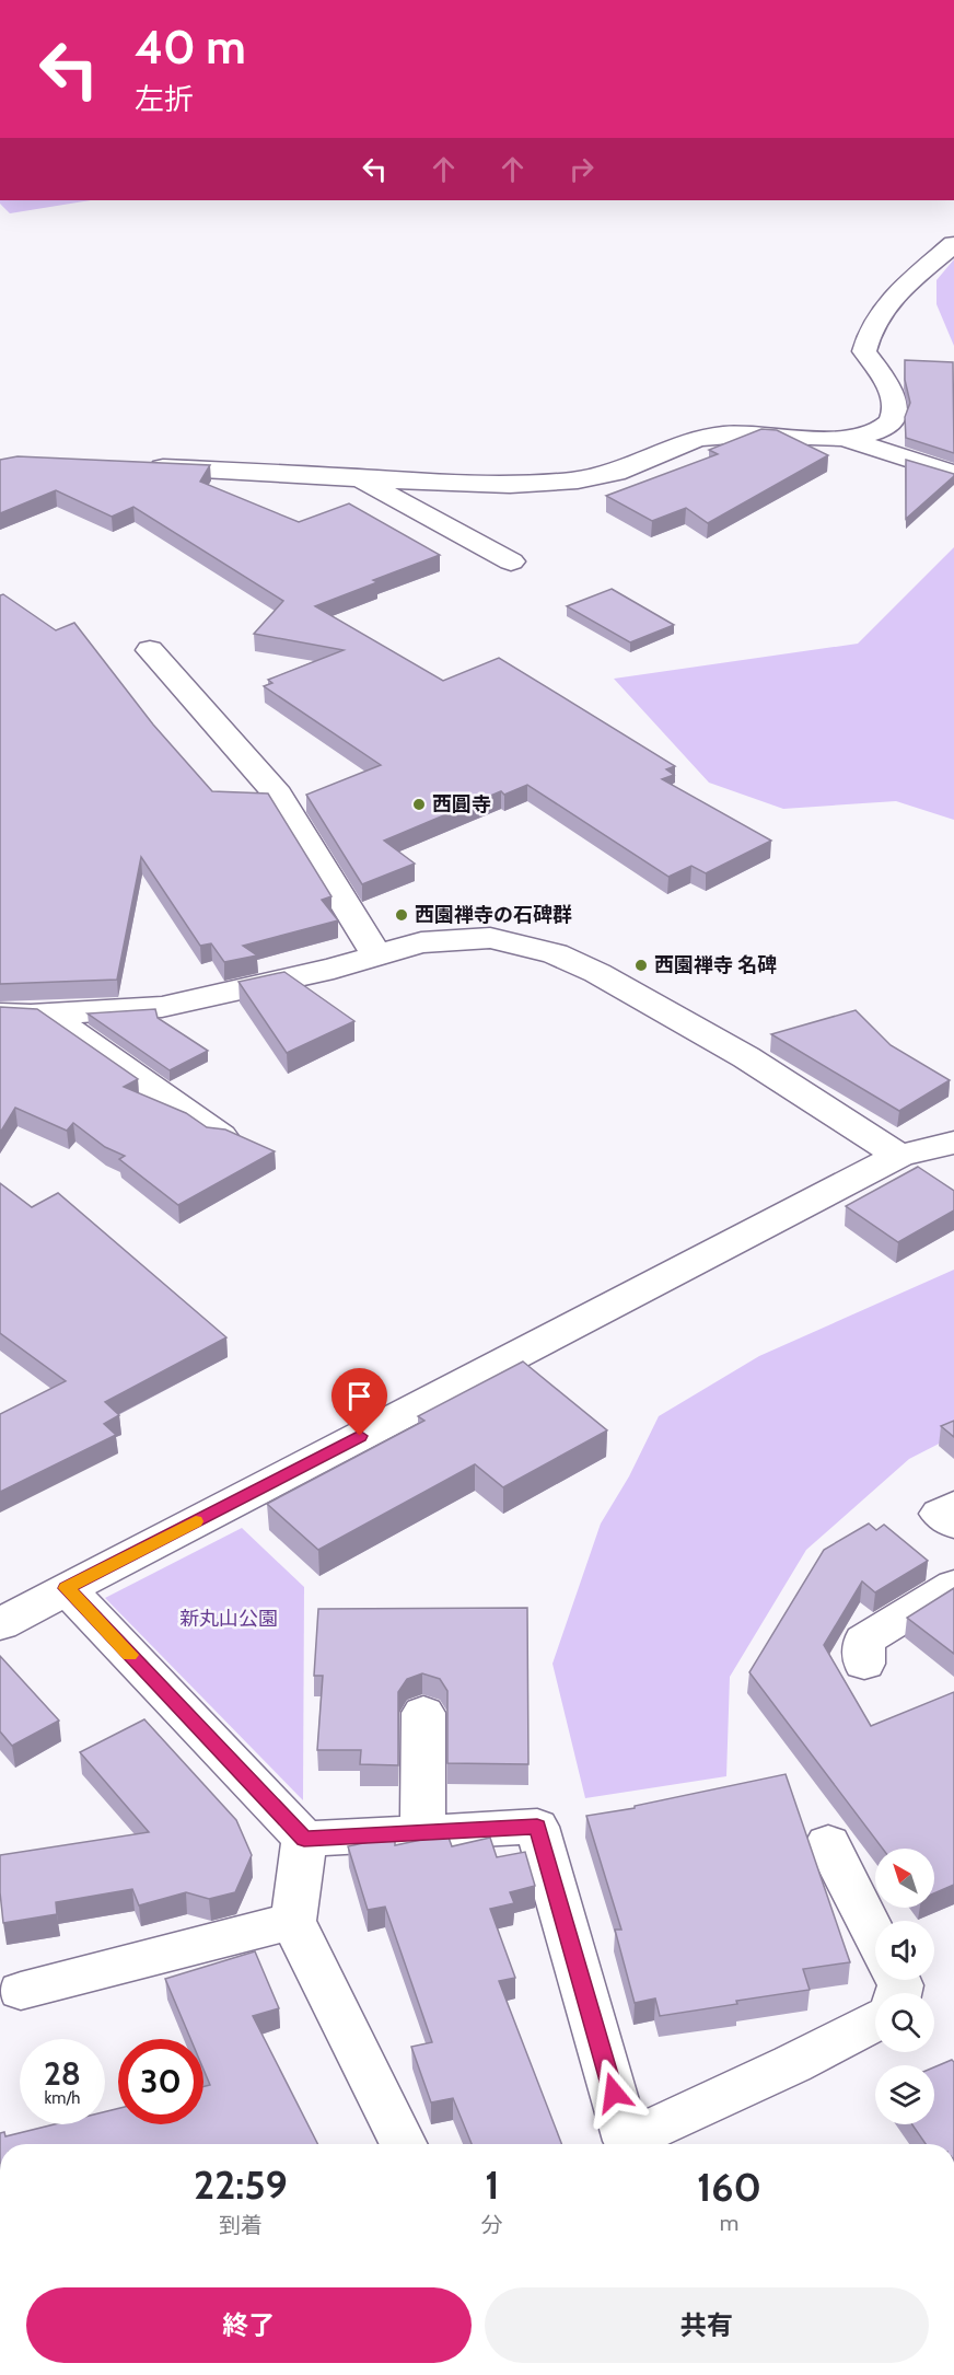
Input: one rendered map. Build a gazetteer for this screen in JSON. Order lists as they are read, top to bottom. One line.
{"parks":["新丸山公園"],"places":["西圓寺","西園禅寺の石碑群","西園禅寺 名碑"],"north":"top left","page":{"turn":["40 m","左折"],"speed":"28 km/h","limit":"30","eta":["22:59","到着","1","分","160","m"],"buttons":["終了","共有"]}}
